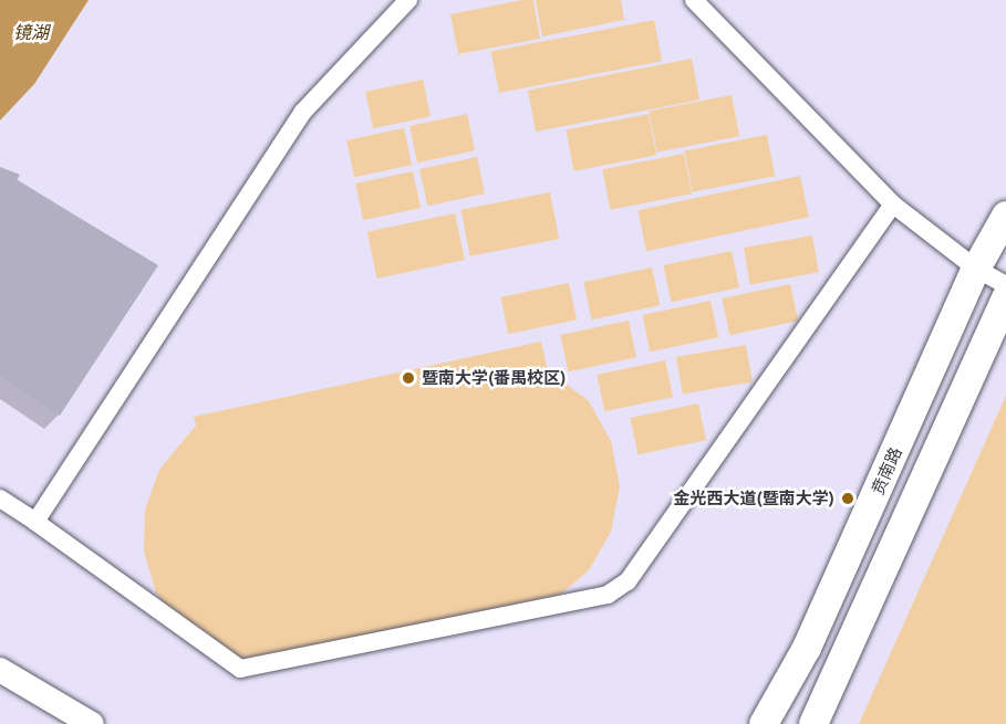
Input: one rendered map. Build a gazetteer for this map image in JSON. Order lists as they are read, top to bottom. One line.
{"streets":{"main road":["贲南路"]},"water":["镜湖"],"places":["暨南大学(番禺校区)","金光西大道(暨南大学)"]}
